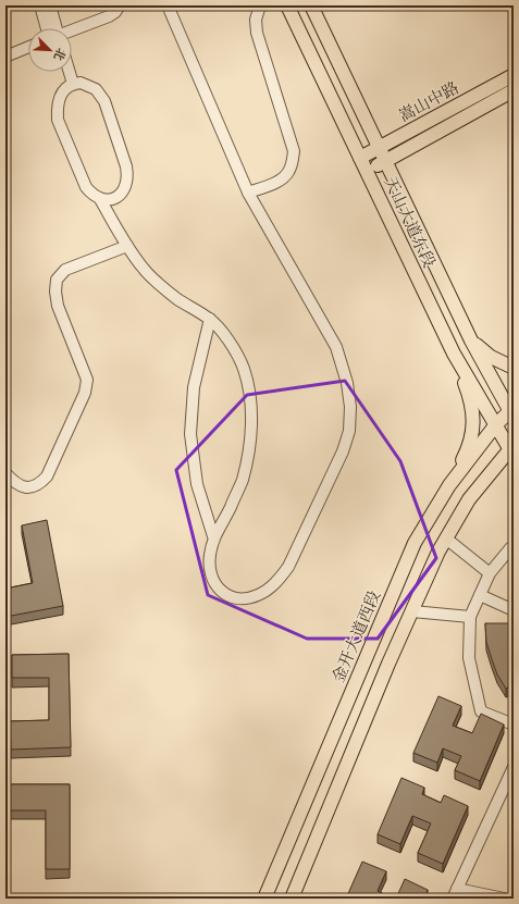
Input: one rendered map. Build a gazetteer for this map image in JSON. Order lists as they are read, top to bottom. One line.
{"streets":{"main road":["嵩山中路","天山大道东段","金开大道西段"]},"crossings":[["嵩山中路","天山大道东段"],["天山大道东段","金开大道西段"]],"north":"bottom right"}
